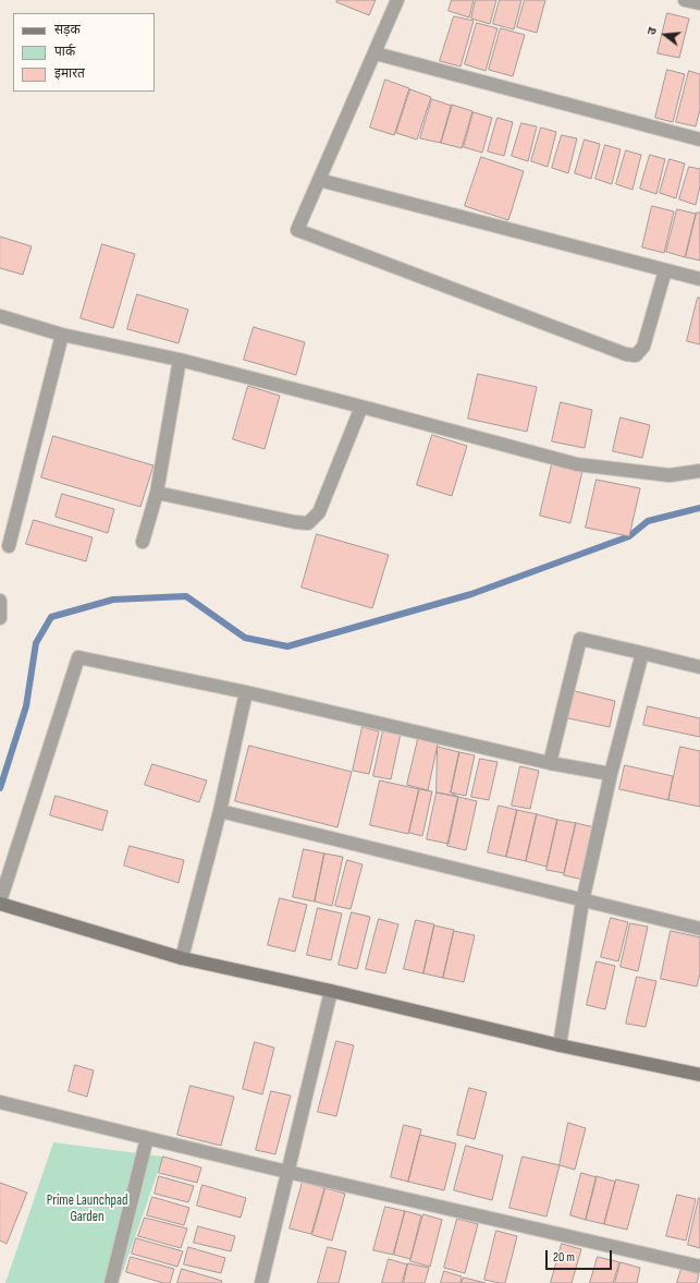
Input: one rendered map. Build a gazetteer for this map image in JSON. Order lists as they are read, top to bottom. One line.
{"parks":["Prime Launchpad Garden"],"legend":["सड़क","पार्क","इमारत"],"scale_bar":"20 m","north":"left"}
